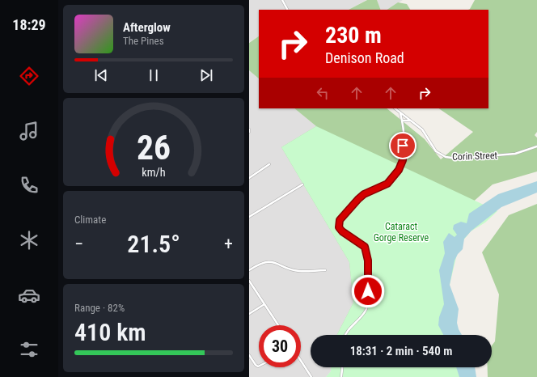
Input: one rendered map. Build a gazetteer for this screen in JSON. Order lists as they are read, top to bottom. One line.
{"streets":{"street":["Corin Street"]},"parks":["Cataract Gorge Reserve"],"page":{"tabs":"18:29","turn":["230 m","Denison Road"],"song":["Afterglow","The Pines"],"tile":["Climate",["Range · 82%","410 km"]],"heat":["−","21.5°","+"],"limit":"30","trip":"18:31 · 2 min · 540 m","gauge":["26","km/h"]}}
